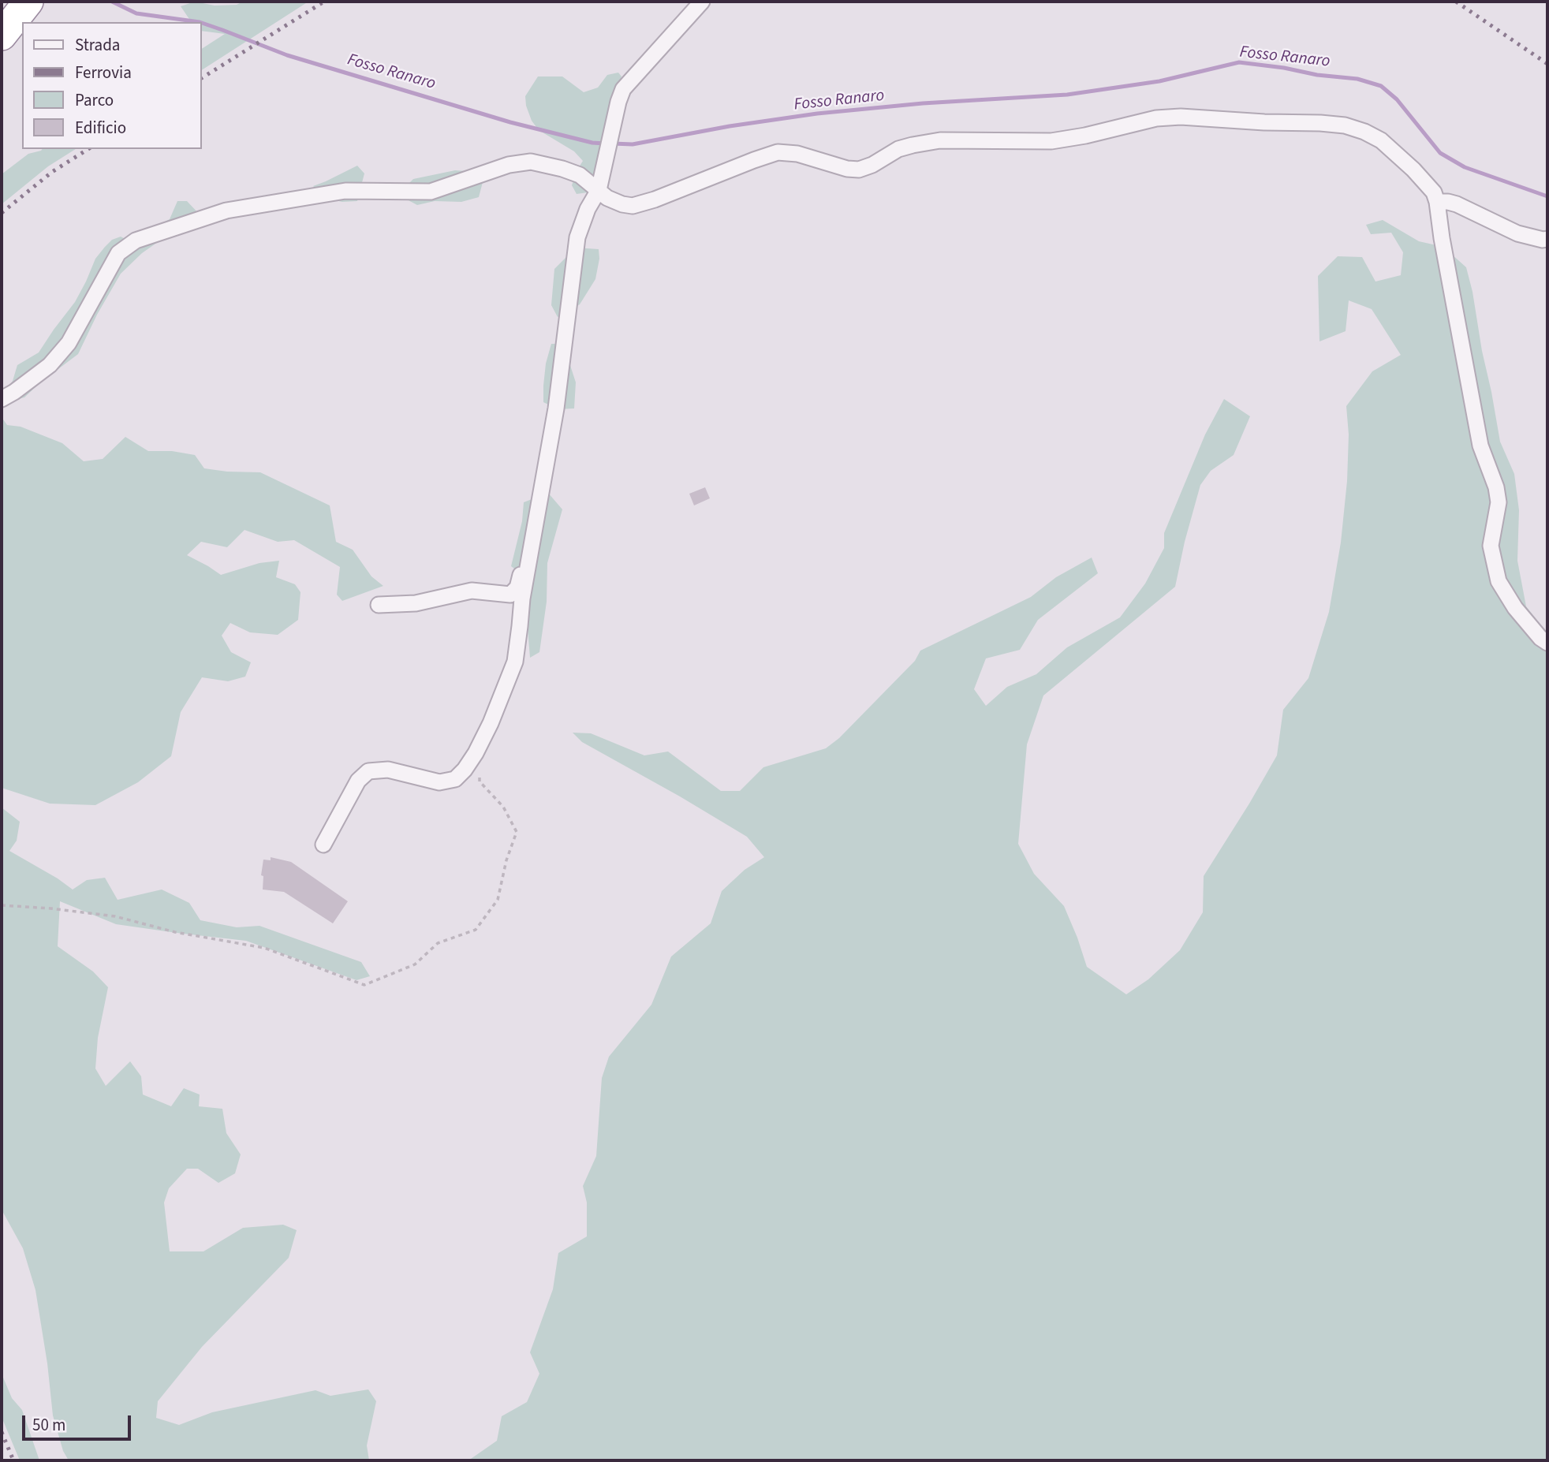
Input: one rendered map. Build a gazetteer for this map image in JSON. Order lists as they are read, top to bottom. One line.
{"water":["Fosso Ranaro"],"legend":["Strada","Ferrovia","Parco","Edificio"],"scale_bar":"50 m"}
